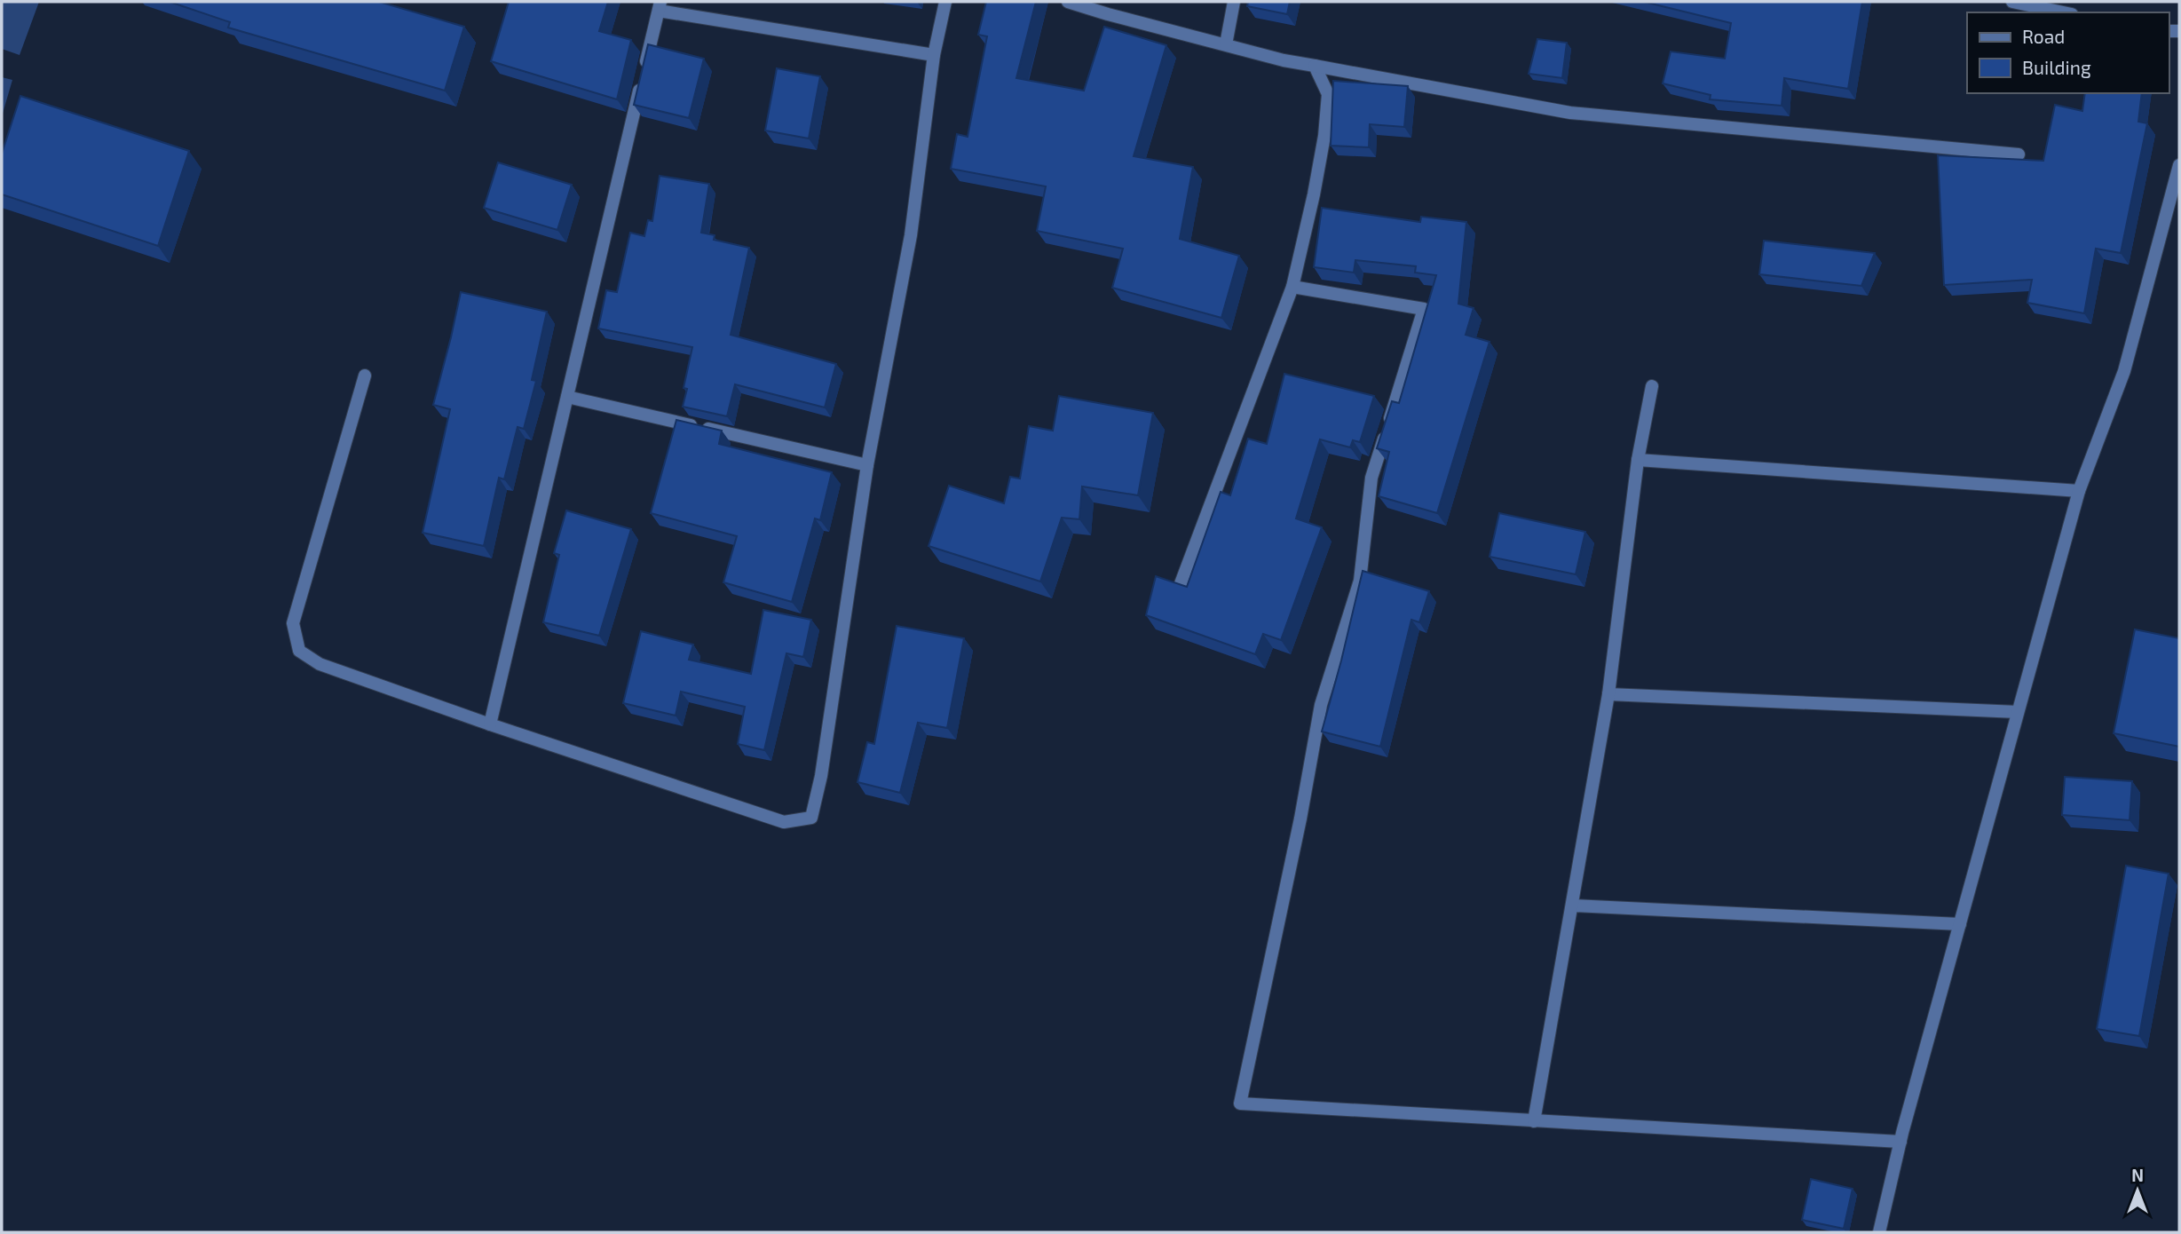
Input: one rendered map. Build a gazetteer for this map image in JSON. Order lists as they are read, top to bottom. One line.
{"legend":["Road","Building"],"north":"top"}
